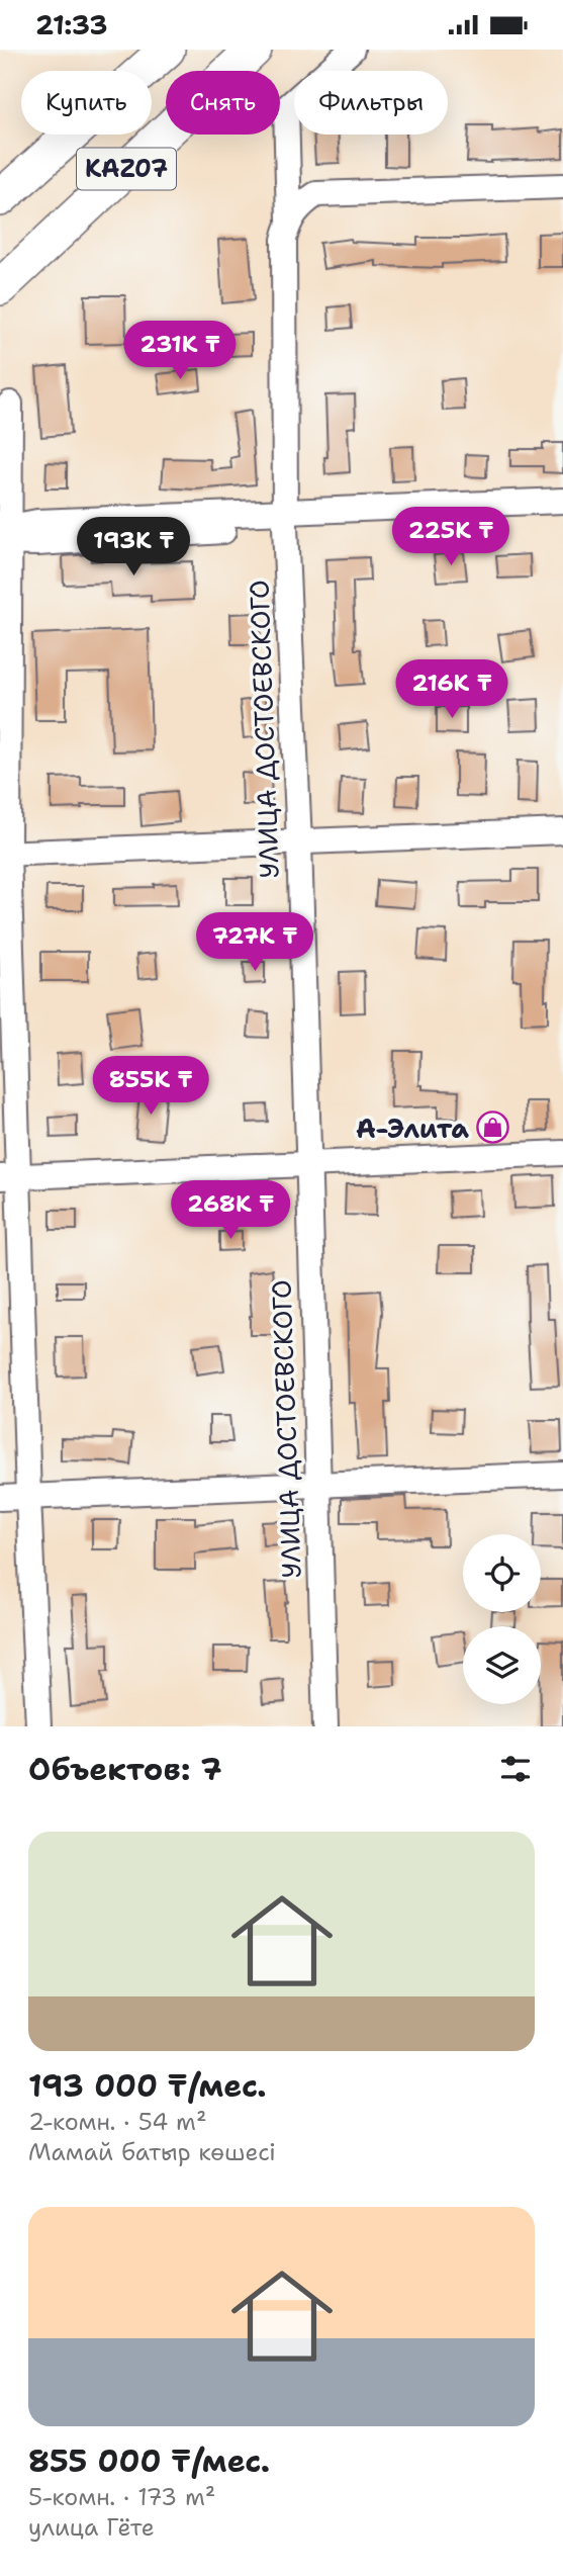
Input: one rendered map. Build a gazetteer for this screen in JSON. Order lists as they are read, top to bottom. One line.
{"streets":{"highway":["KAZ07"],"street":["УЛИЦА ДОСТОЕВСКОГО"]},"places":{"shop":["А-Элита"]},"page":{"status":"21:33","chip":["Купить","Снять","Фильтры"],"price":["231K ₸","225K ₸","193K ₸","216K ₸","727K ₸","855K ₸","268K ₸"],"heading":"Объектов: 7","list":[{"name":"193 000 ₸/мес.","note":"2-комн. · 54 m² · Мамай батыр көшесі"},{"name":"855 000 ₸/мес.","note":"5-комн. · 173 m² · улица Гёте"}]}}
